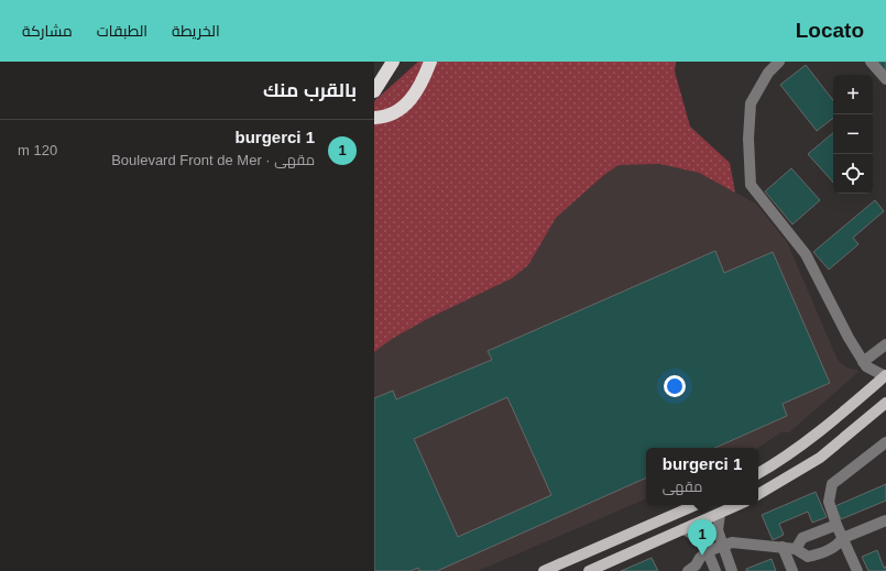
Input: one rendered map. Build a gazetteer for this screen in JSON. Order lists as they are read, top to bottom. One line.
{"page":{"header":"Locato","nav":["الخريطة","الطبقات","مشاركة"],"heading":"بالقرب منك","map_buttons":["+","−"],"list":[{"mark":"1","name":"burgerci 1","note":"مقهى · Boulevard Front de Mer","value":"120 m"}],"popup":["burgerci 1","مقهى"],"pins":"1"}}
